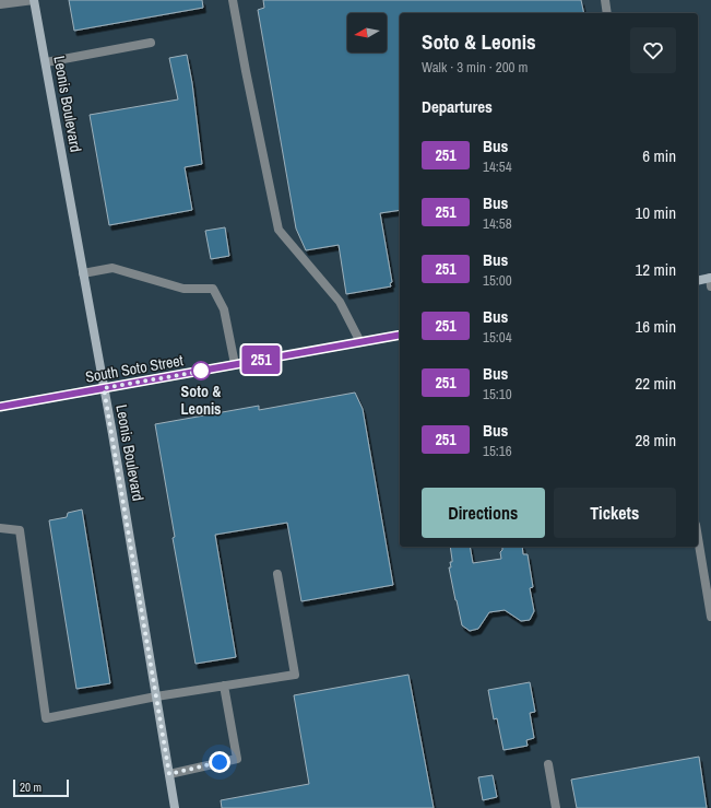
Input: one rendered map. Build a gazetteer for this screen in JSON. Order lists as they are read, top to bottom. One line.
{"streets":{"main road":["Leonis Boulevard","South Soto Street"]},"crossings":[["Leonis Boulevard","South Soto Street"]],"places":["Soto & Leonis"],"lines":["bus line 251"],"scale_bar":"20 m","north":"left","page":{"on_map":"251","heading":[["Soto & Leonis","Walk · 3 min · 200 m"],"Departures"],"list":[{"mark":"251","name":"Bus","note":"14:54","value":"6 min"},{"mark":"251","name":"Bus","note":"14:58","value":"10 min"},{"mark":"251","name":"Bus","note":"15:00","value":"12 min"},{"mark":"251","name":"Bus","note":"15:04","value":"16 min"},{"mark":"251","name":"Bus","note":"15:10","value":"22 min"},{"mark":"251","name":"Bus","note":"15:16","value":"28 min"}],"buttons":["Directions","Tickets"],"scale":"20 m"}}
